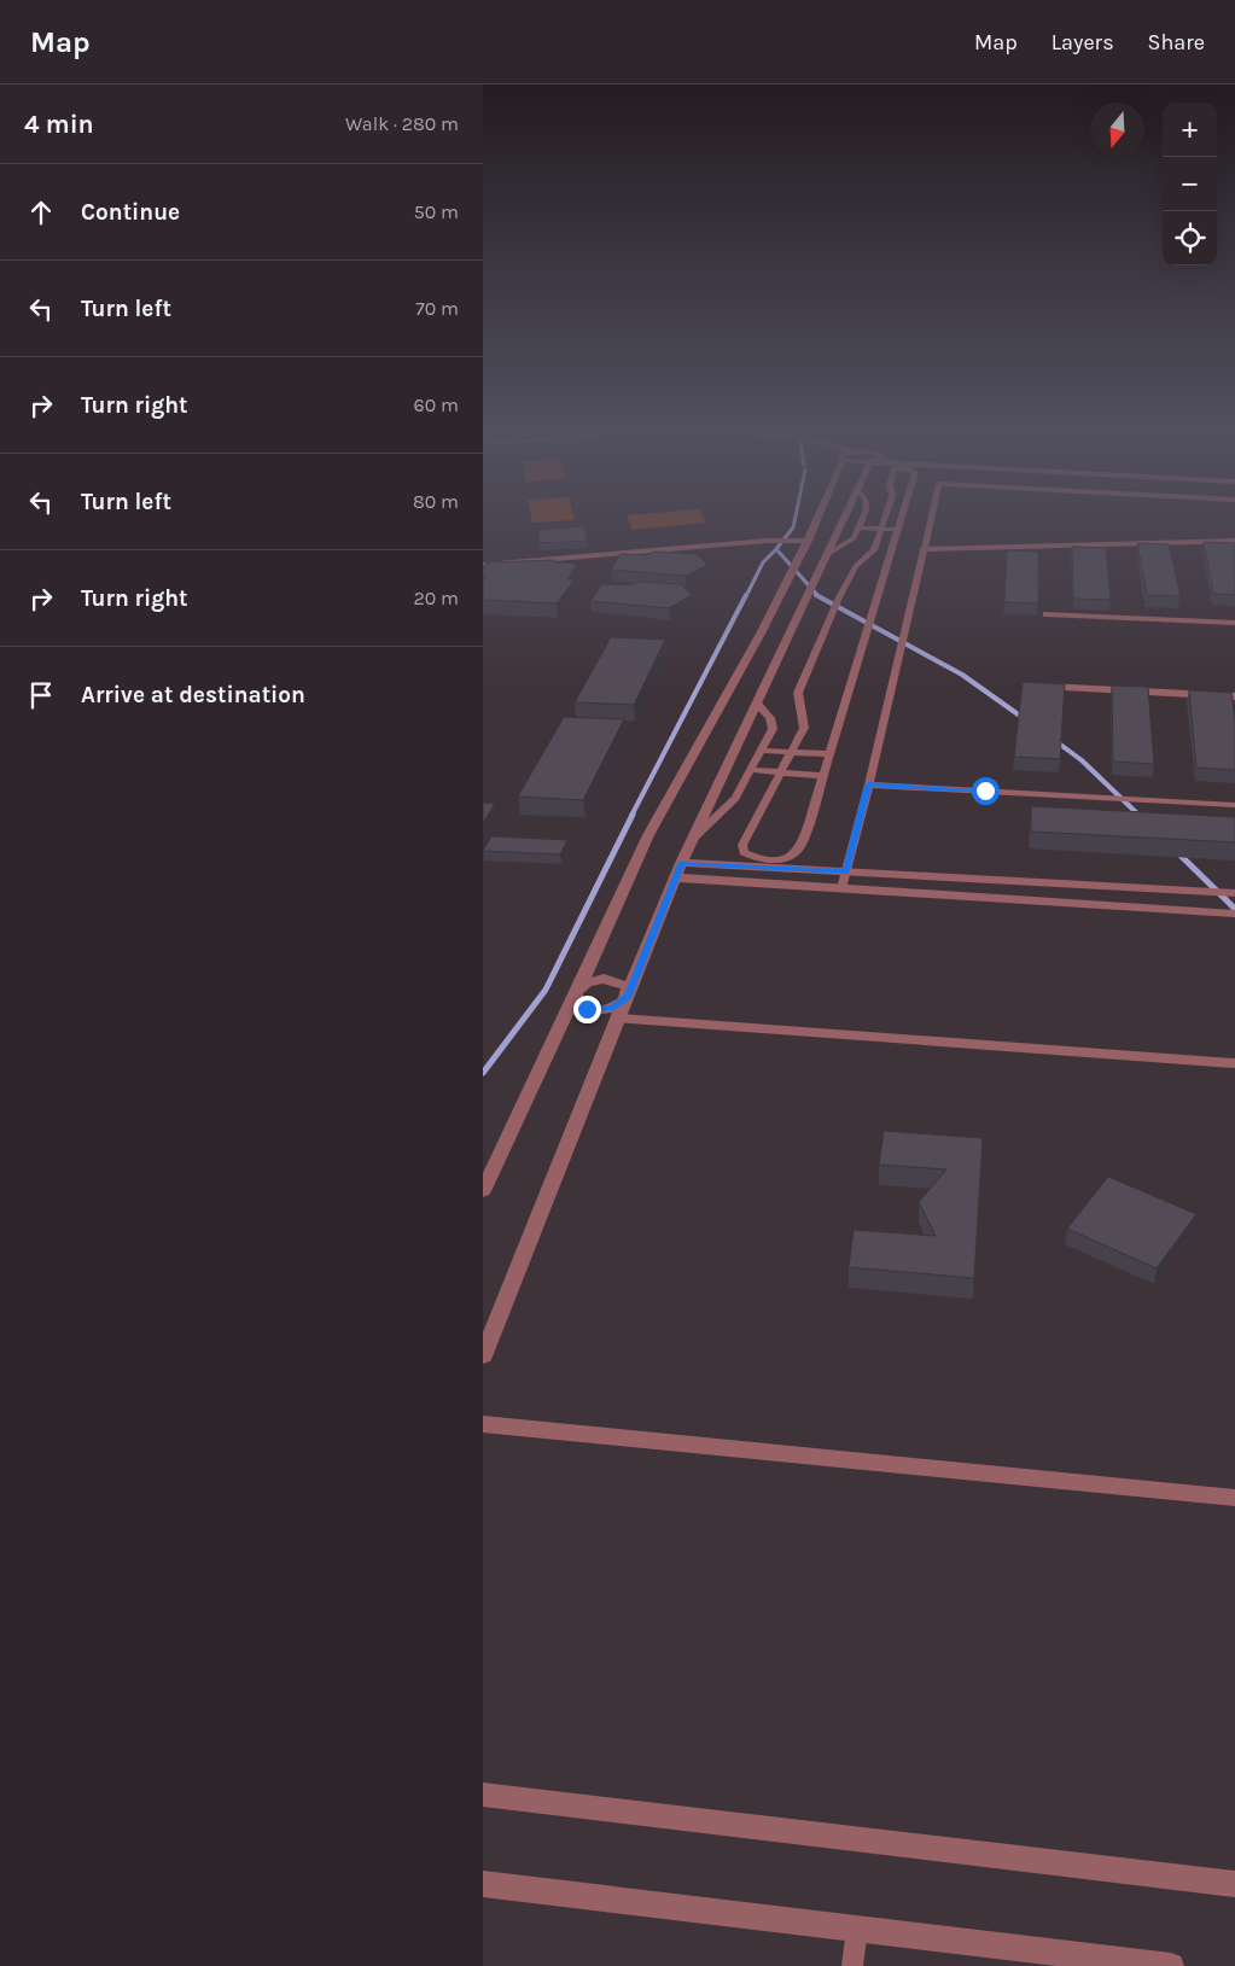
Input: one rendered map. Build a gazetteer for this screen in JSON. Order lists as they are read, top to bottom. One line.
{"north":"bottom","page":{"header":"Map","nav":["Map","Layers","Share"],"heading":["4 min","Walk · 280 m"],"map_buttons":["+","−"],"list":[["Continue","50 m"],["Turn left","70 m"],["Turn right","60 m"],["Turn left","80 m"],["Turn right","20 m"],"Arrive at destination"]}}
